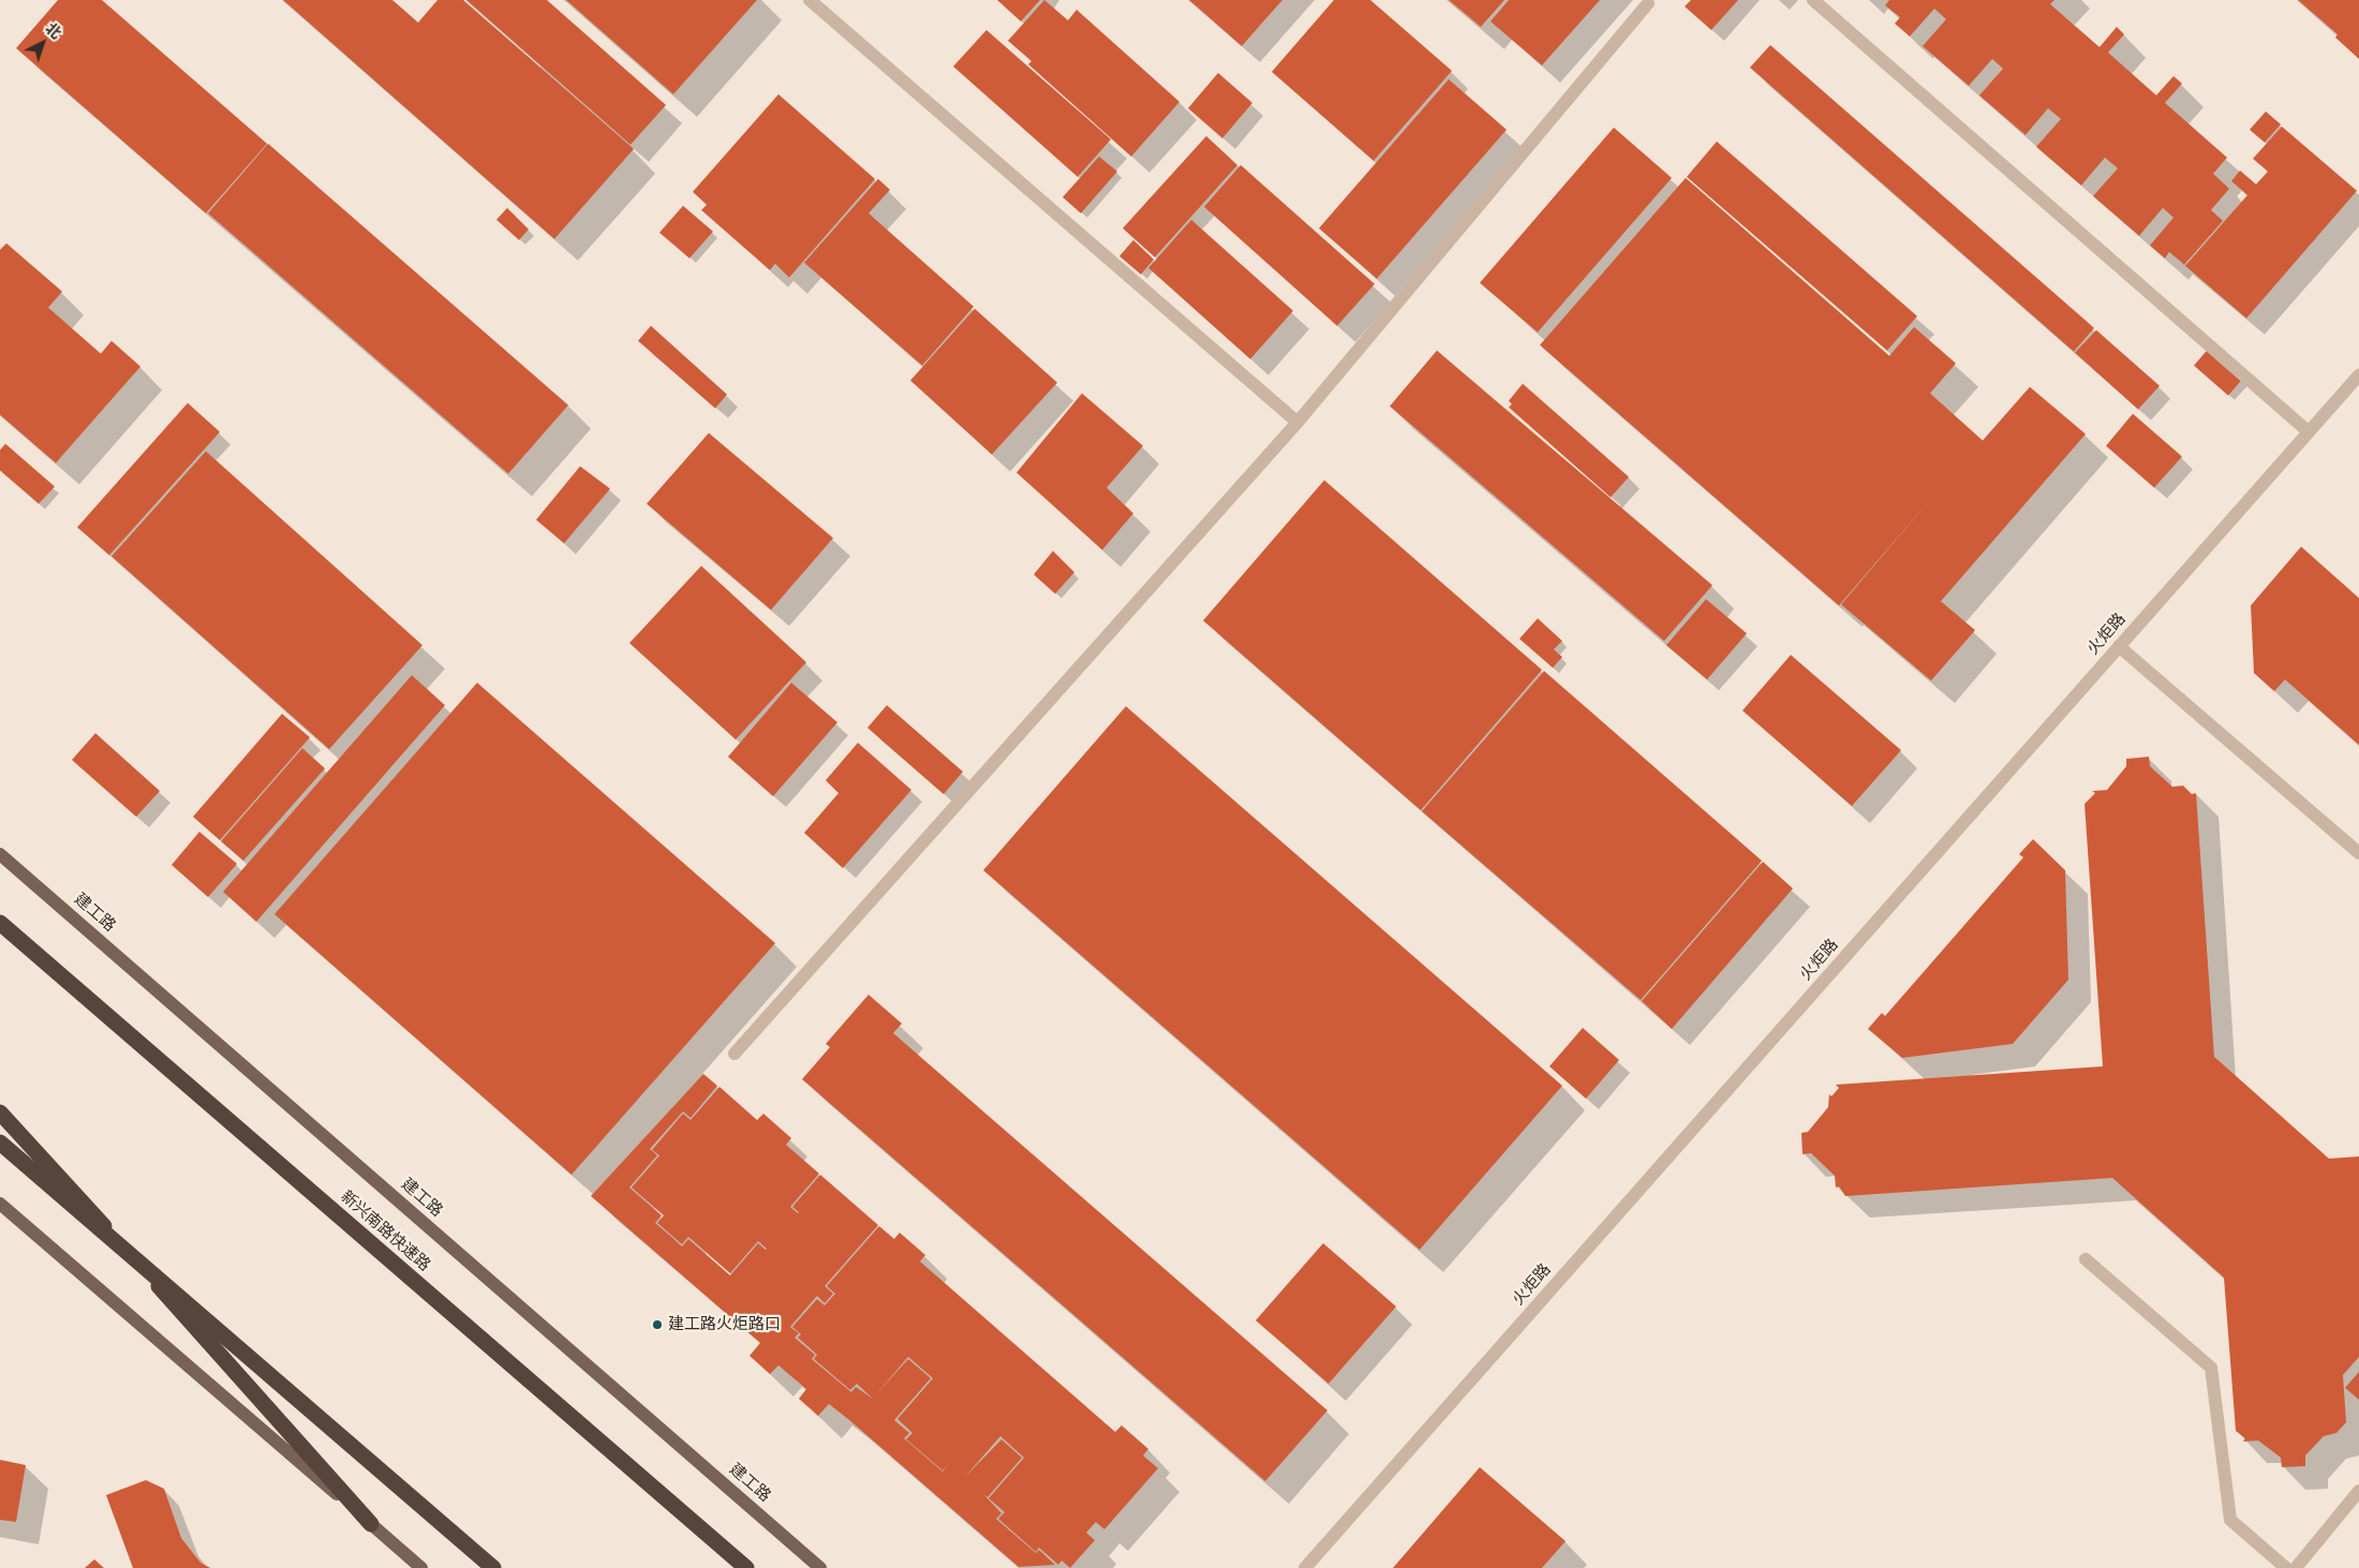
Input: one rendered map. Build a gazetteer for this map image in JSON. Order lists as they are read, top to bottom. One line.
{"streets":{"highway":["新兴南路快速路"],"main road":["建工路"],"street":["火炬路"]},"places":["建工路火炬路口"],"north":"top right"}
